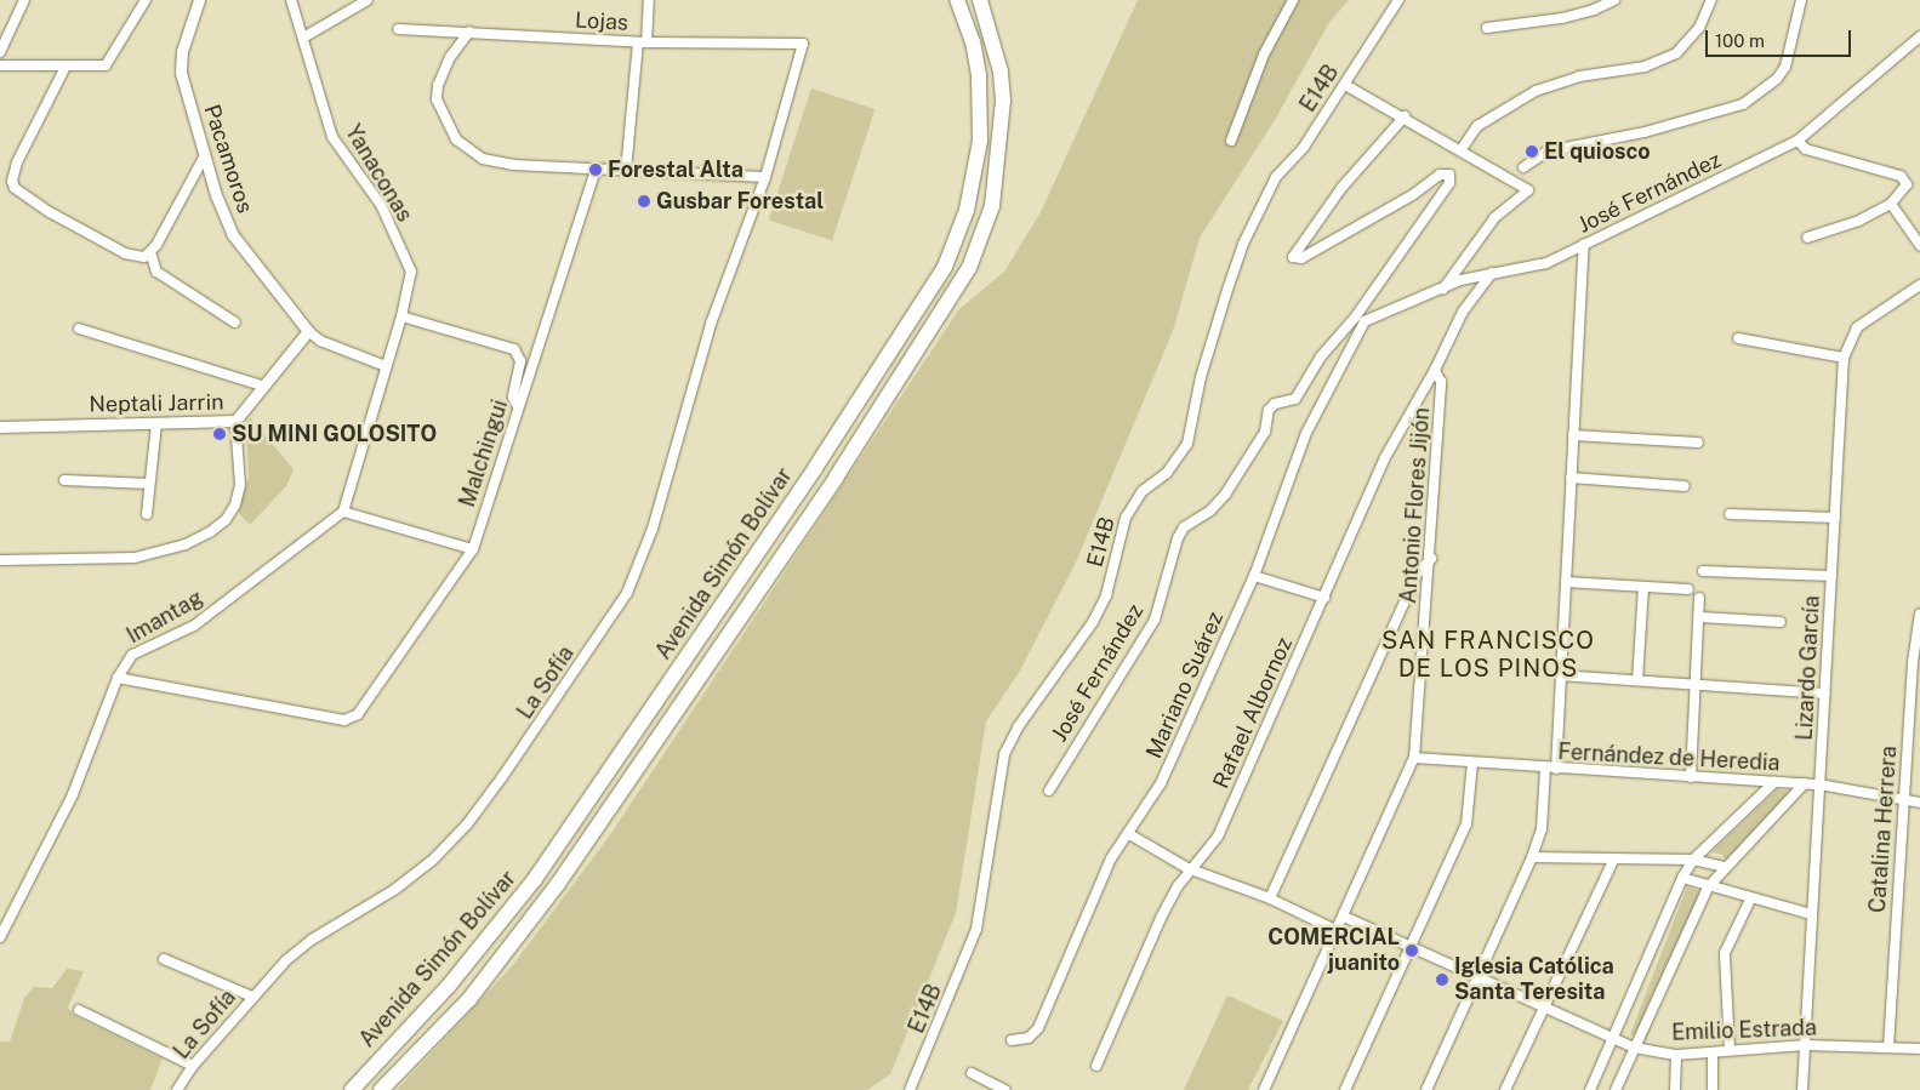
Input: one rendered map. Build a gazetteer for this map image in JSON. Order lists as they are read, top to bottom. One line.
{"streets":{"highway":["Avenida Simón Bolívar"],"street":["Lojas","E14B","Pacamoros","Yanaconas","José Fernández","Neptali Jarrin","Malchingui","Antonio Flores Jijón","Imantag","Lizardo García","La Sofía","Mariano Suárez","Rafael Albornoz","Fernández de Heredia","Catalina Herrera","Emilio Estrada"]},"crossings":[["Lojas","La Sofía"],["Pacamoros","Yanaconas"],["Pacamoros","Neptali Jarrin"],["José Fernández","Mariano Suárez"],["Malchingui","Imantag"],["Antonio Flores Jijón","Rafael Albornoz"],["Antonio Flores Jijón","Fernández de Heredia"],["Antonio Flores Jijón","Emilio Estrada"],["Lizardo García","Fernández de Heredia"],["Lizardo García","Emilio Estrada"],["Fernández de Heredia","Catalina Herrera"],["Catalina Herrera","Emilio Estrada"]],"districts":["SAN FRANCISCO DE LOS PINOS"],"places":["El quiosco","Forestal Alta","Gusbar Forestal","SU MINI GOLOSITO","COMERCIAL juanito","Iglesia Católica Santa Teresita"],"scale_bar":"100 m"}
